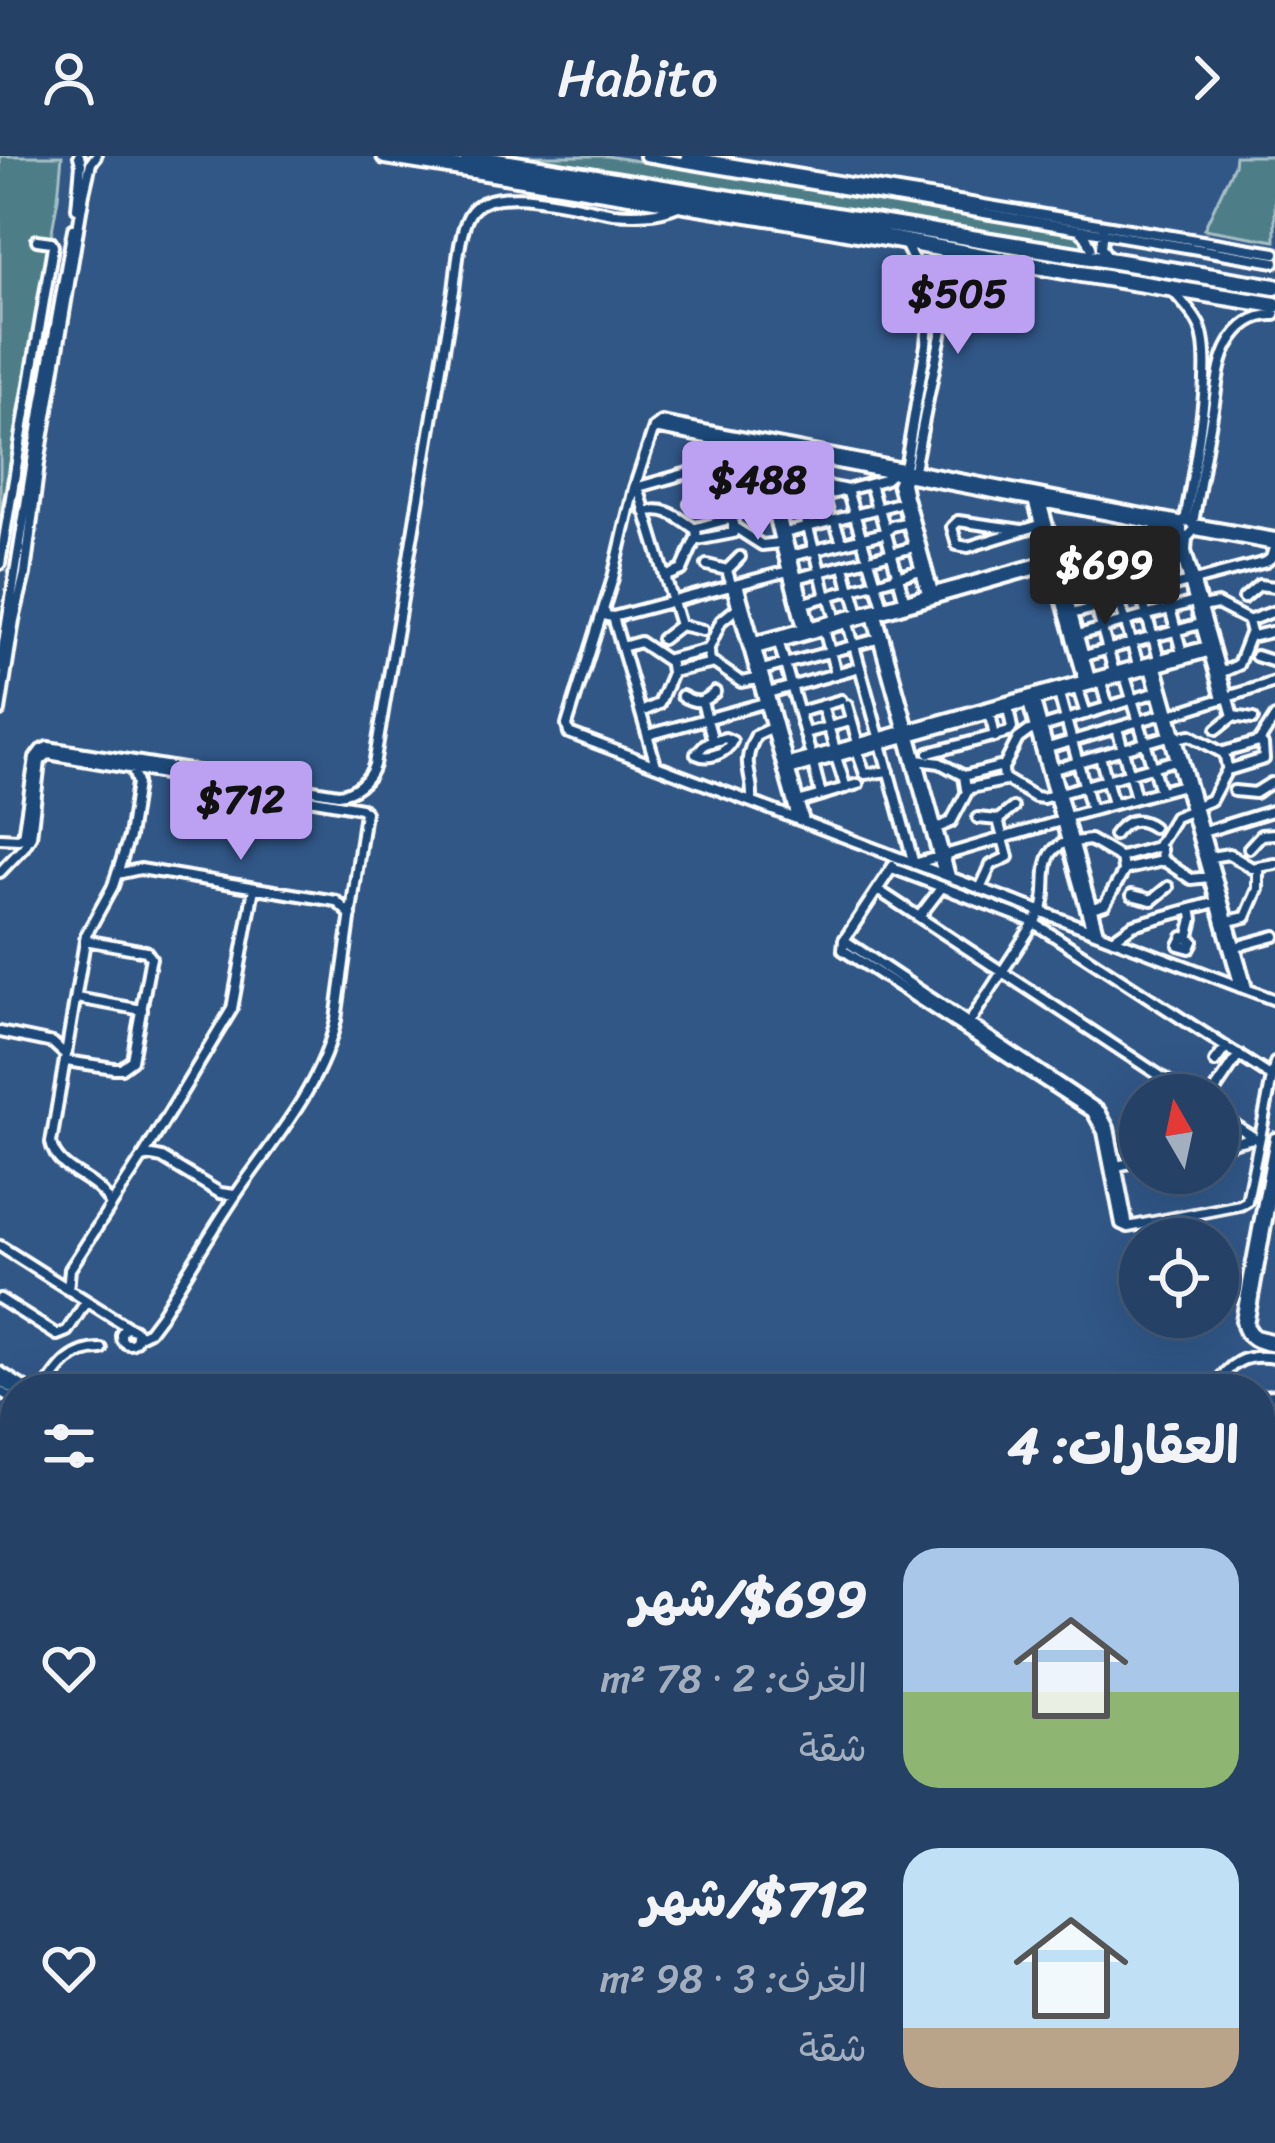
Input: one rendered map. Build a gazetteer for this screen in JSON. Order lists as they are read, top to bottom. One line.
{"north":"top","page":{"header":"Habito","price":["$505","$488","$699","$712"],"heading":"العقارات: 4","list":[{"name":"$699/شهر","note":"الغرف: 2 · 78 m² · شقة"},{"name":"$712/شهر","note":"الغرف: 3 · 98 m² · شقة"}]}}
